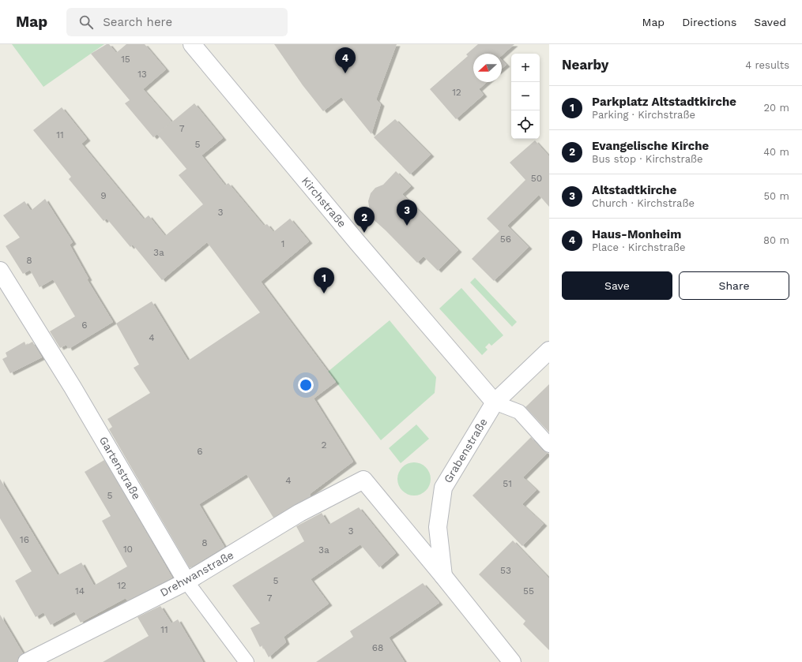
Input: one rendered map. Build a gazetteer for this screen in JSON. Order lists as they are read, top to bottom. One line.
{"streets":{"street":["Kirchstraße","Grabenstraße","Gartenstraße","Drehwanstraße"]},"crossings":[["Kirchstraße","Grabenstraße"],["Grabenstraße","Drehwanstraße"],["Gartenstraße","Drehwanstraße"]],"house_numbers":["15","13","12","7","11","5","50","9","3","56","1","3a","8","6","4","2","6","4","51","5","3","16","8","10","3a","53","5","12","14","55","7","11","68"],"north":"left","page":{"header":"Map","search":"Search here","nav":["Map","Directions","Saved"],"heading":["Nearby","4 results"],"pins":["4","3","2","1"],"map_buttons":["+","−"],"list":[{"mark":"1","name":"Parkplatz Altstadtkirche","note":"Parking · Kirchstraße","value":"20 m"},{"mark":"2","name":"Evangelische Kirche","note":"Bus stop · Kirchstraße","value":"40 m"},{"mark":"3","name":"Altstadtkirche","note":"Church · Kirchstraße","value":"50 m"},{"mark":"4","name":"Haus-Monheim","note":"Place · Kirchstraße","value":"80 m"}],"buttons":["Save","Share"]}}
